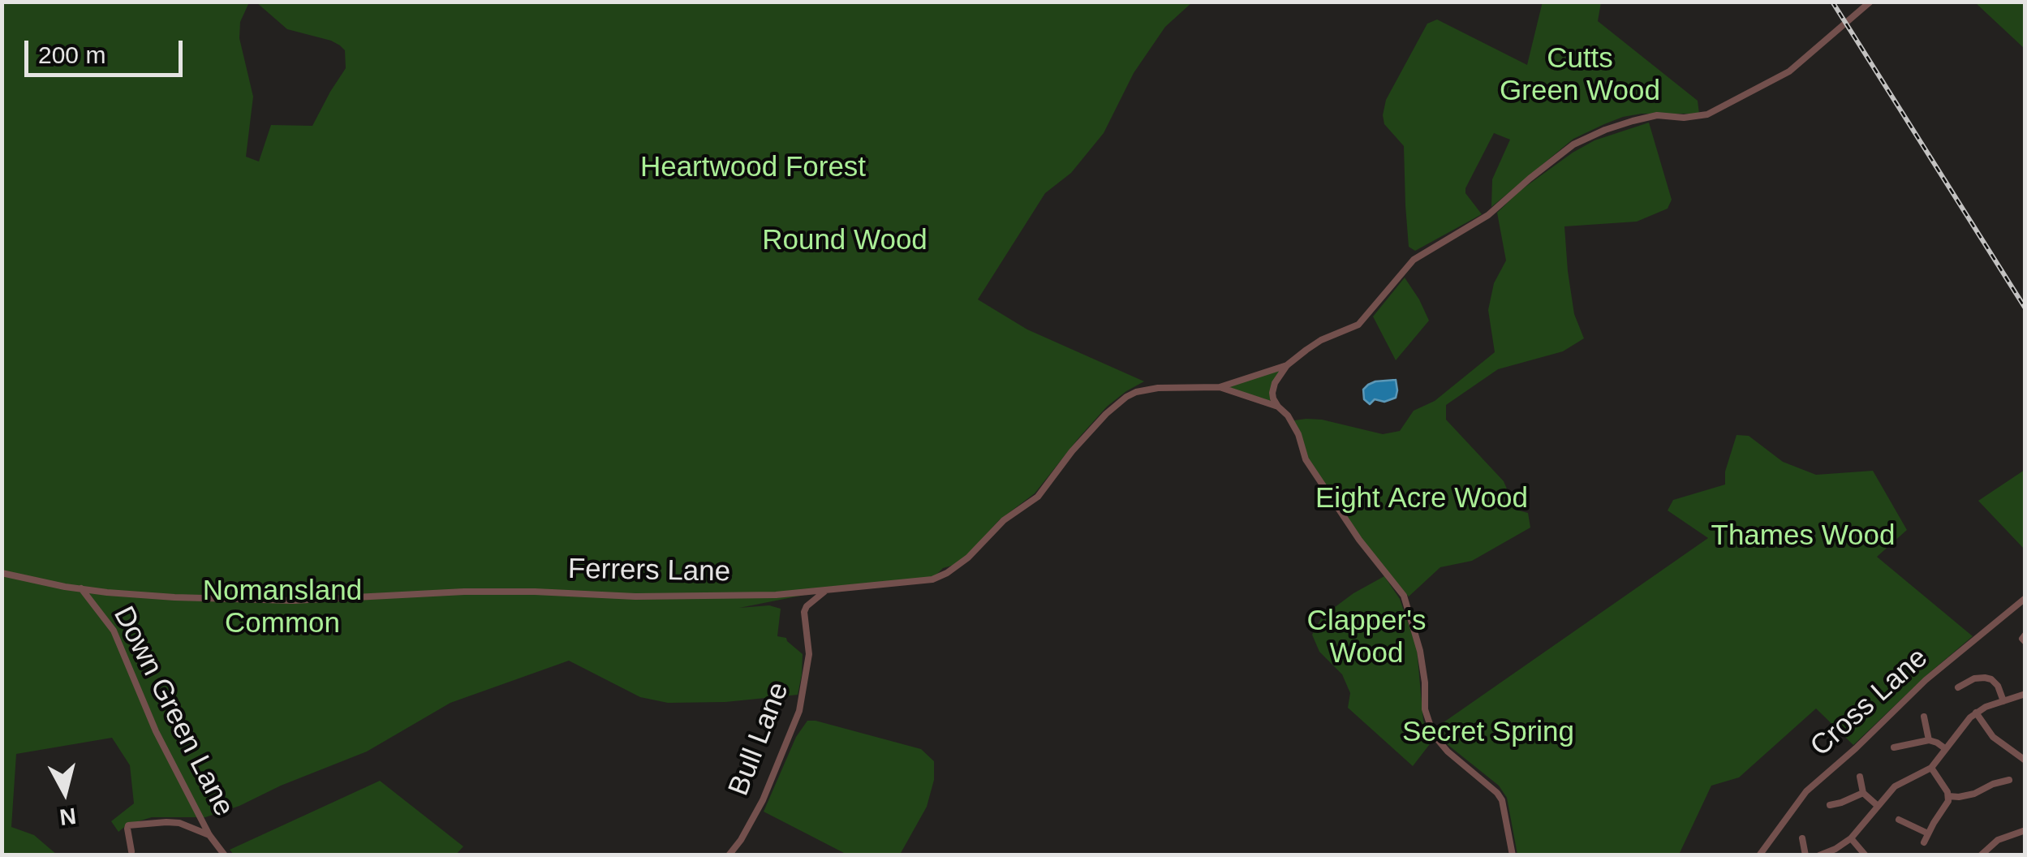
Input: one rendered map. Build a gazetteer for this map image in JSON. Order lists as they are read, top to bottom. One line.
{"streets":{"street":["Ferrers Lane","Cross Lane","Down Green Lane","Bull Lane"]},"crossings":[["Ferrers Lane","Down Green Lane"],["Ferrers Lane","Bull Lane"]],"parks":["Cutts Green Wood","Heartwood Forest","Round Wood","Eight Acre Wood","Thames Wood","Nomansland Common","Clapper's Wood","Secret Spring"],"scale_bar":"200 m","north":"bottom"}
